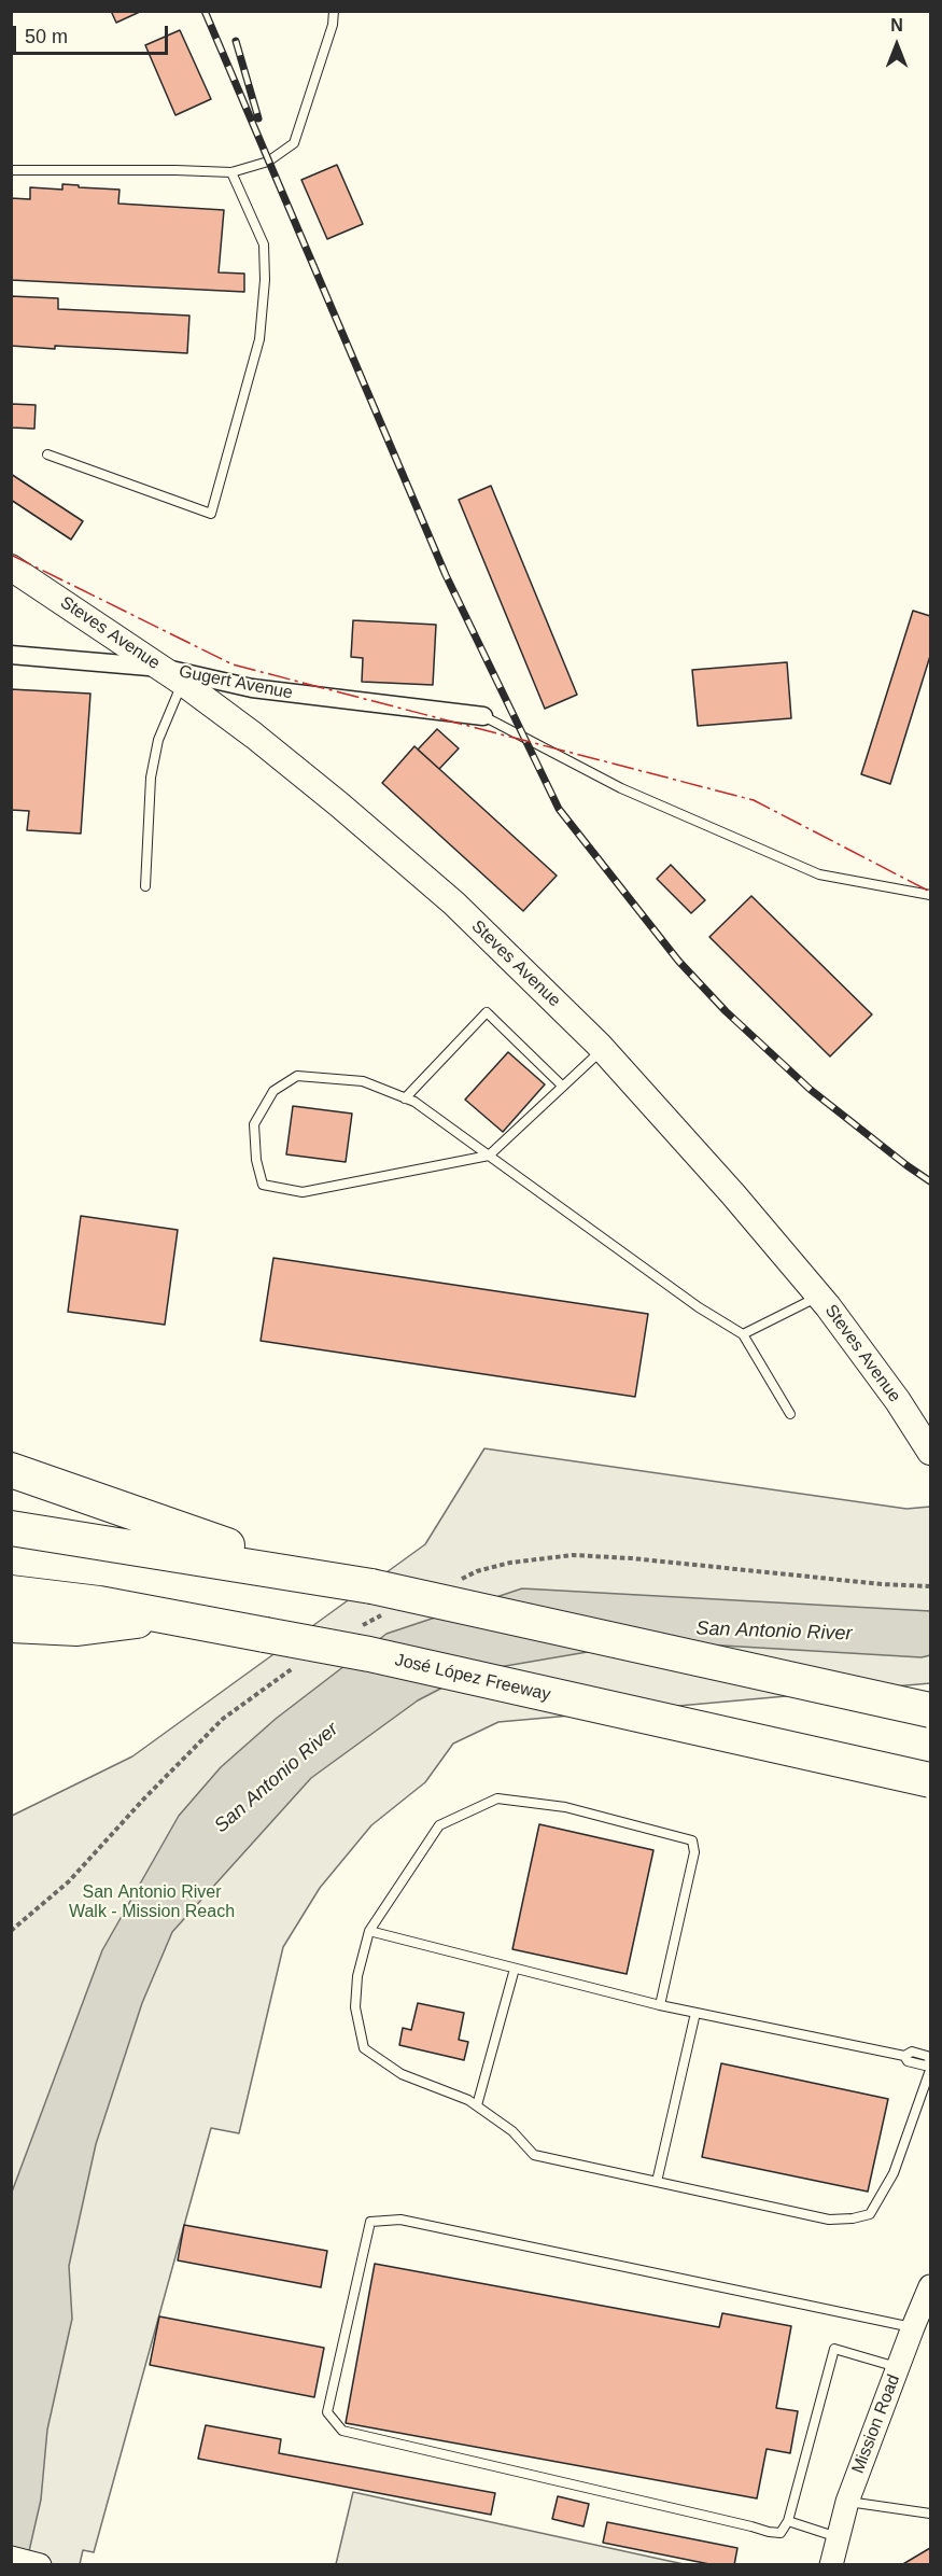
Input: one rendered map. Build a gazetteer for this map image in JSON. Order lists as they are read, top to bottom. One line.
{"streets":{"highway":["José López Freeway"],"main road":["Steves Avenue"],"street":["Gugert Avenue","Mission Road"]},"crossings":[["Steves Avenue","Gugert Avenue"]],"water":["San Antonio River"],"parks":["San Antonio River Walk - Mission Reach"],"scale_bar":"50 m","north":"top"}
